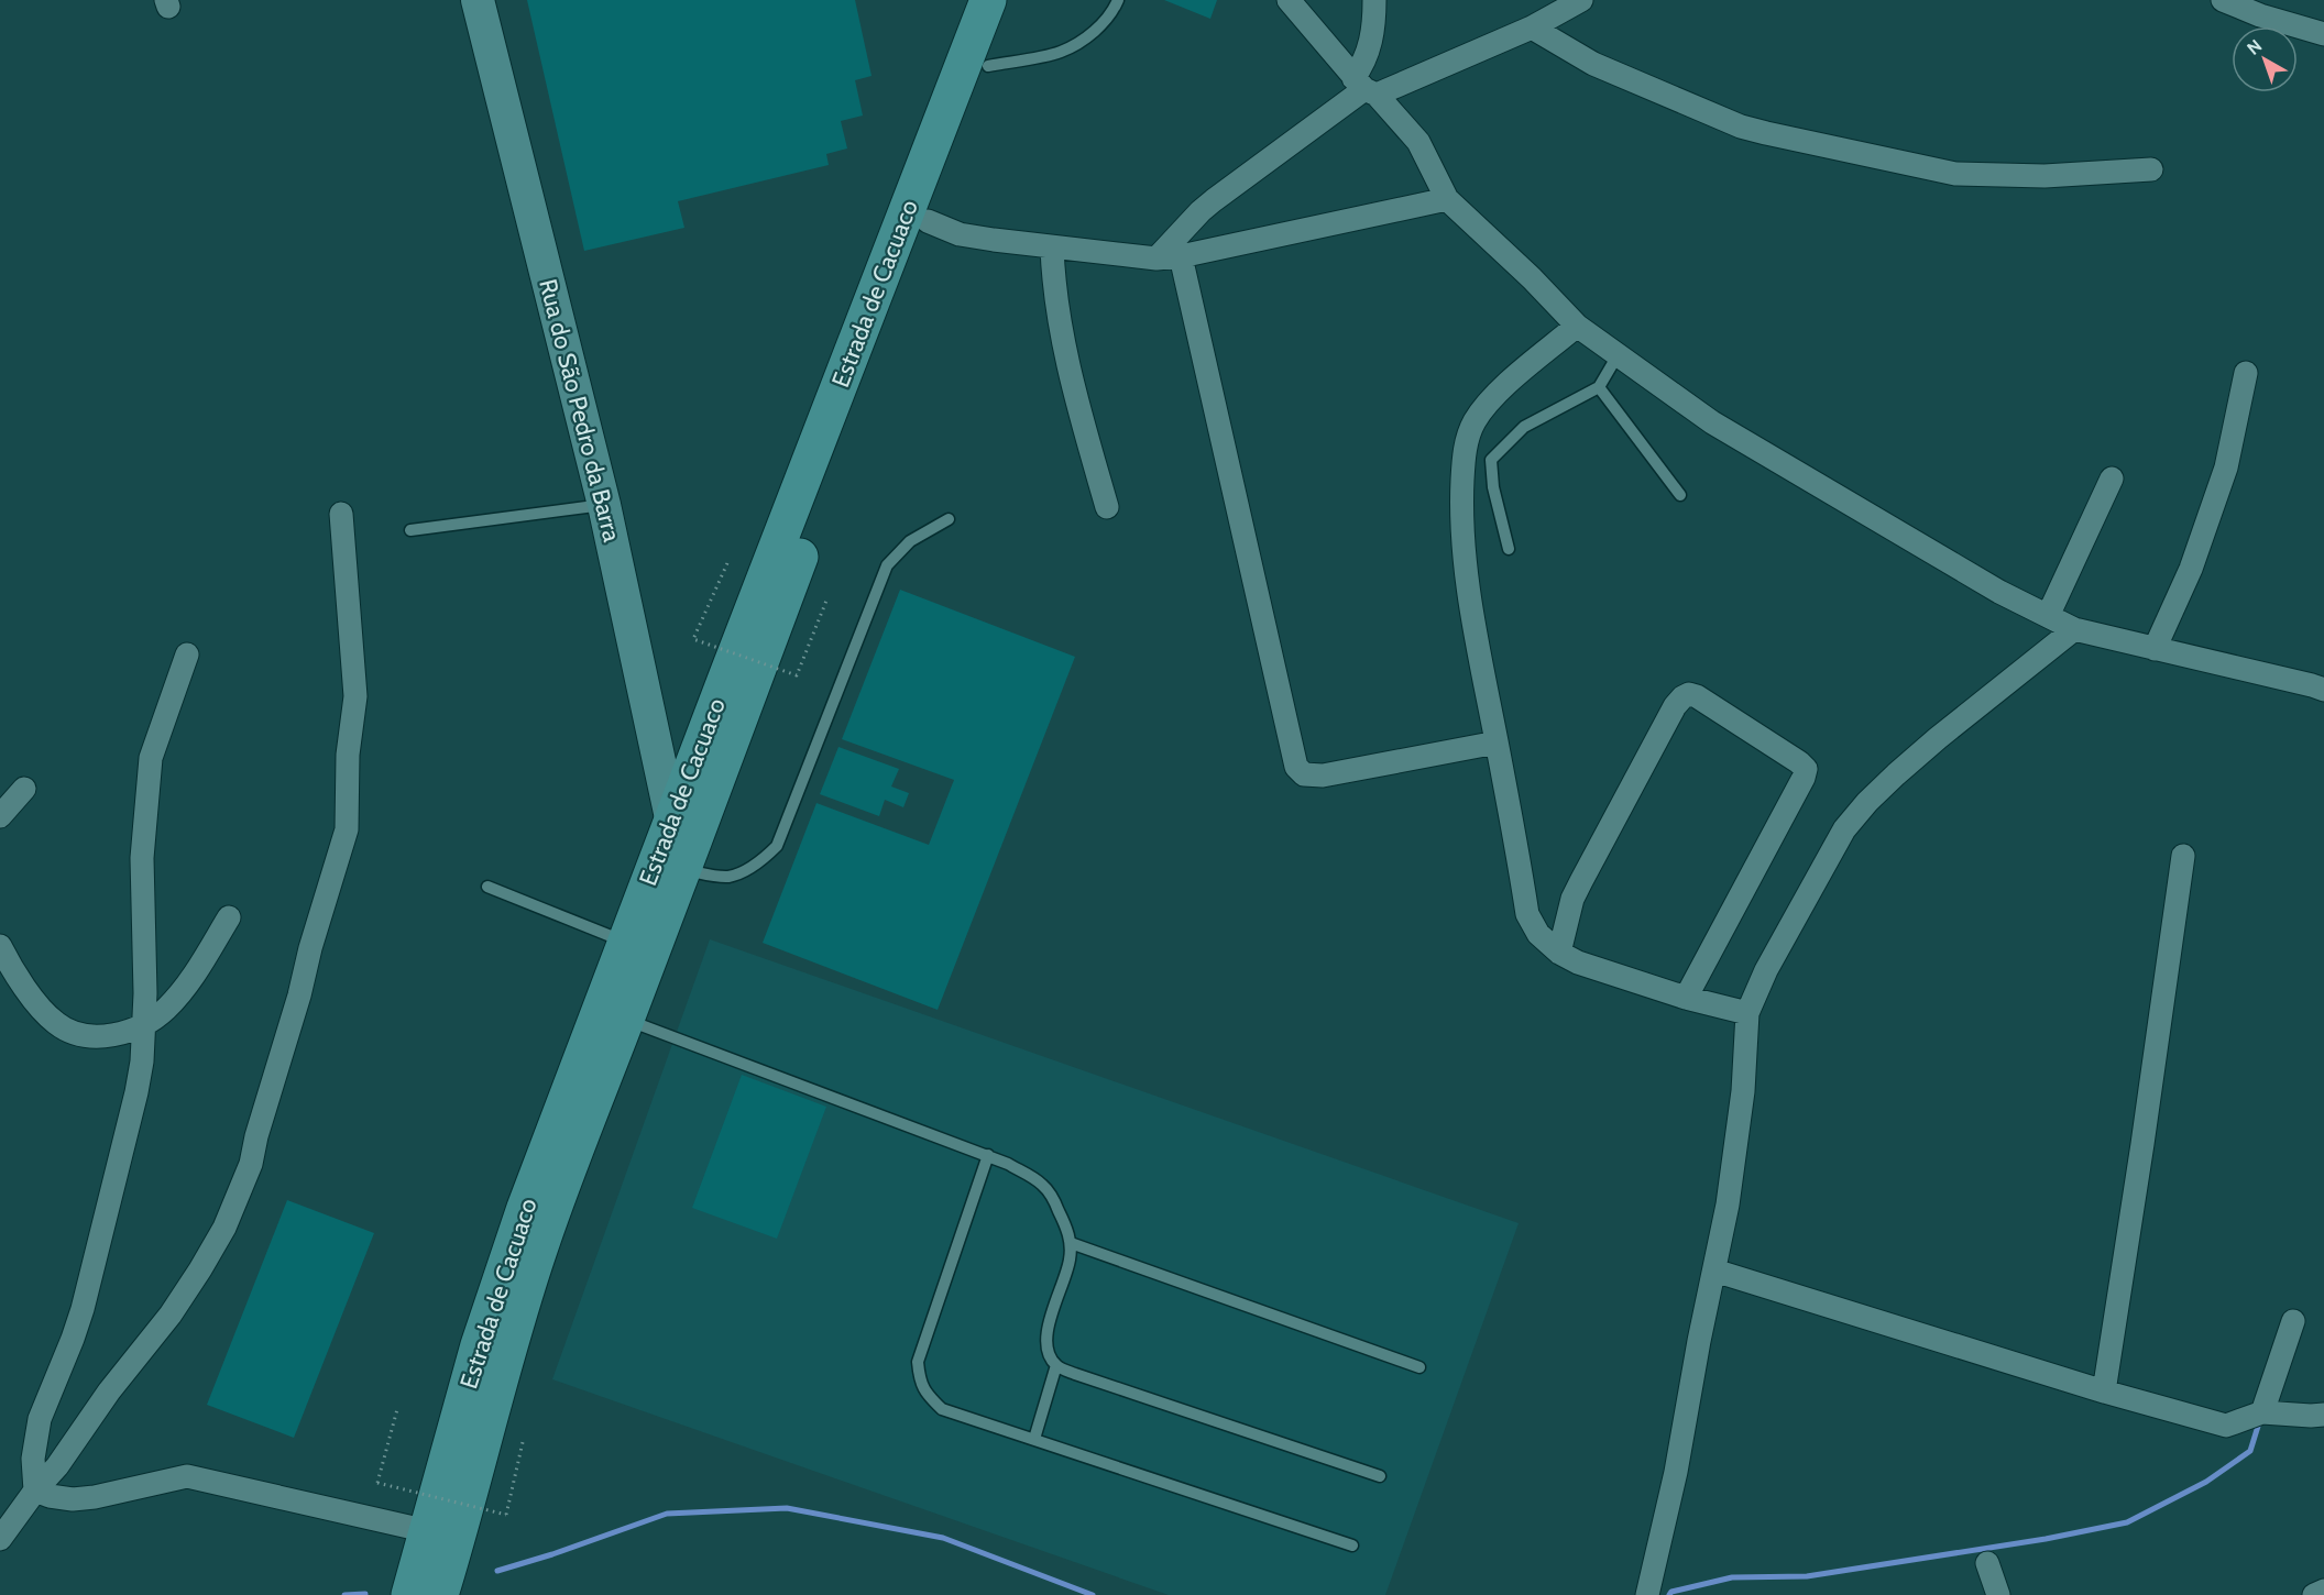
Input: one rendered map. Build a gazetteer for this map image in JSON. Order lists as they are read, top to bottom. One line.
{"streets":{"main road":["Estrada de Cacuaco"],"street":["Rua do São Pedro da Barra"]},"crossings":[["Estrada de Cacuaco","Rua do São Pedro da Barra"]],"north":"top left"}
